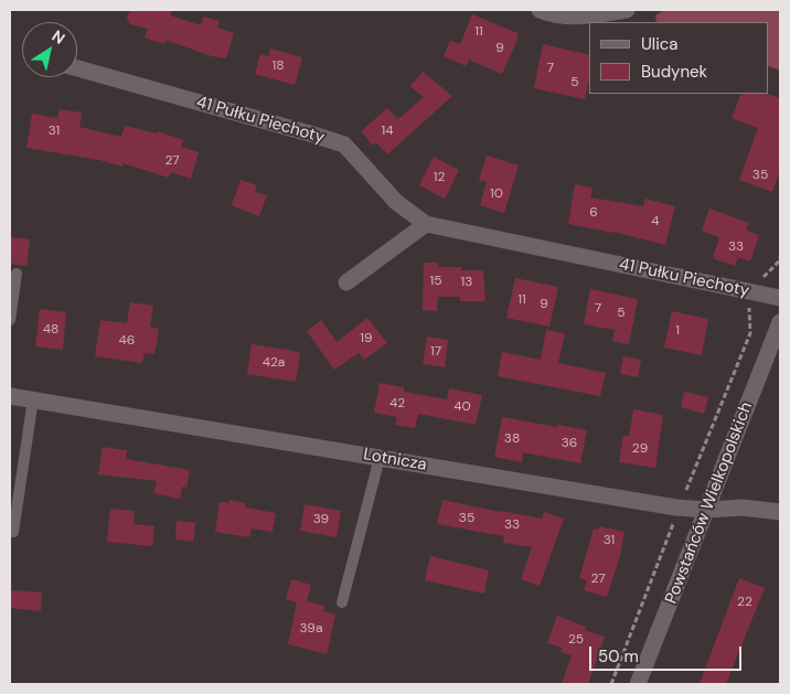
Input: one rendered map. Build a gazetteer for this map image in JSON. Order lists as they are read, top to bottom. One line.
{"streets":{"street":["41 Pułku Piechoty","Lotnicza","Powstańców Wielkopolskich"]},"crossings":[["Lotnicza","Powstańców Wielkopolskich"]],"house_numbers":["11","9","18","7","5","31","14","27","35","12","10","6","4","33","15","13","11","9","7","5","48","1","19","46","17","42a","42","40","38","36","29","35","39","33","31","27","22","39a","25"],"legend":["Ulica","Budynek"],"scale_bar":"50 m","north":"top right"}
